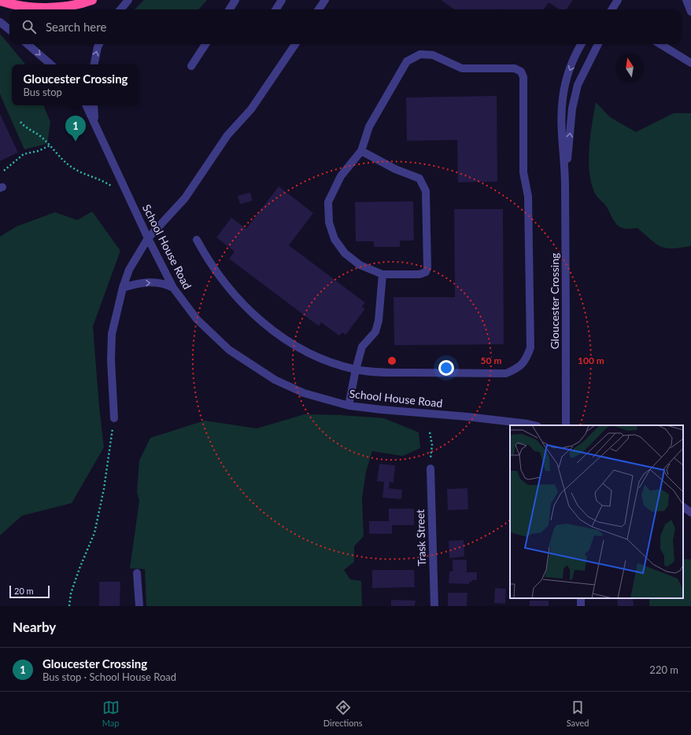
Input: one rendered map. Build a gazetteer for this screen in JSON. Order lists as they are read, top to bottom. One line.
{"streets":{"street":["School House Road","Gloucester Crossing","Trask Street"]},"scale_bar":"20 m","north":"top","page":{"search":"Search here","popup":["Gloucester Crossing","Bus stop"],"pins":"1","scale":"20 m","heading":"Nearby","list":[{"mark":"1","name":"Gloucester Crossing","note":"Bus stop · School House Road","value":"220 m"}],"nav":["Map","Directions","Saved"]},"rings":["50 m","100 m"]}
